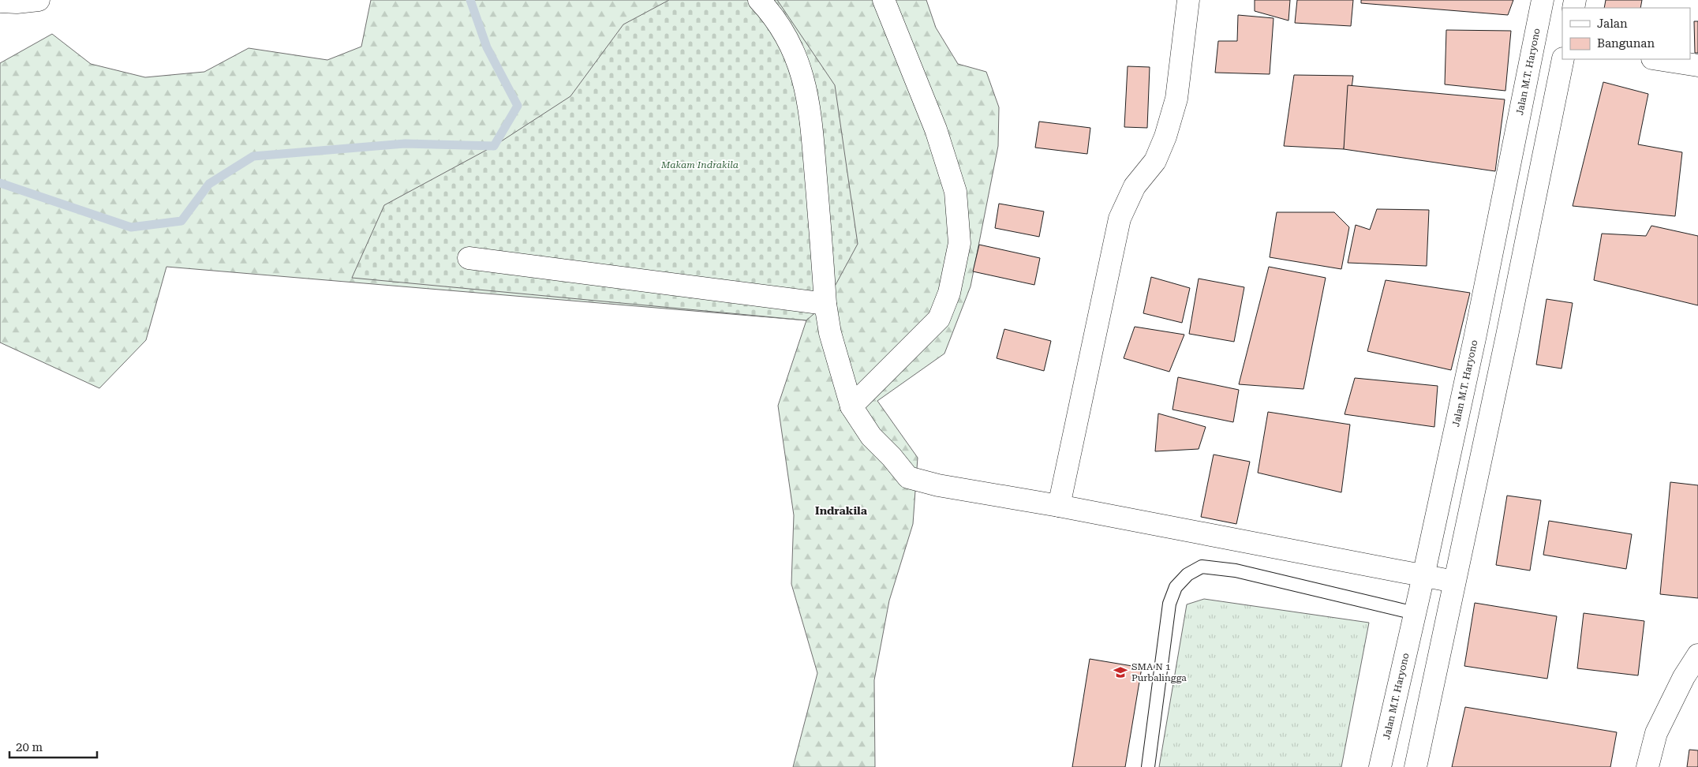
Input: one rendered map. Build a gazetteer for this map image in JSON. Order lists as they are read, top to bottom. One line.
{"streets":{"street":["Jalan M.T. Haryono"]},"districts":["Indrakila"],"parks":["Makam Indrakila"],"places":{"school or university":["SMA N 1 Purbalingga"]},"legend":["Jalan","Bangunan"],"scale_bar":"20 m"}
